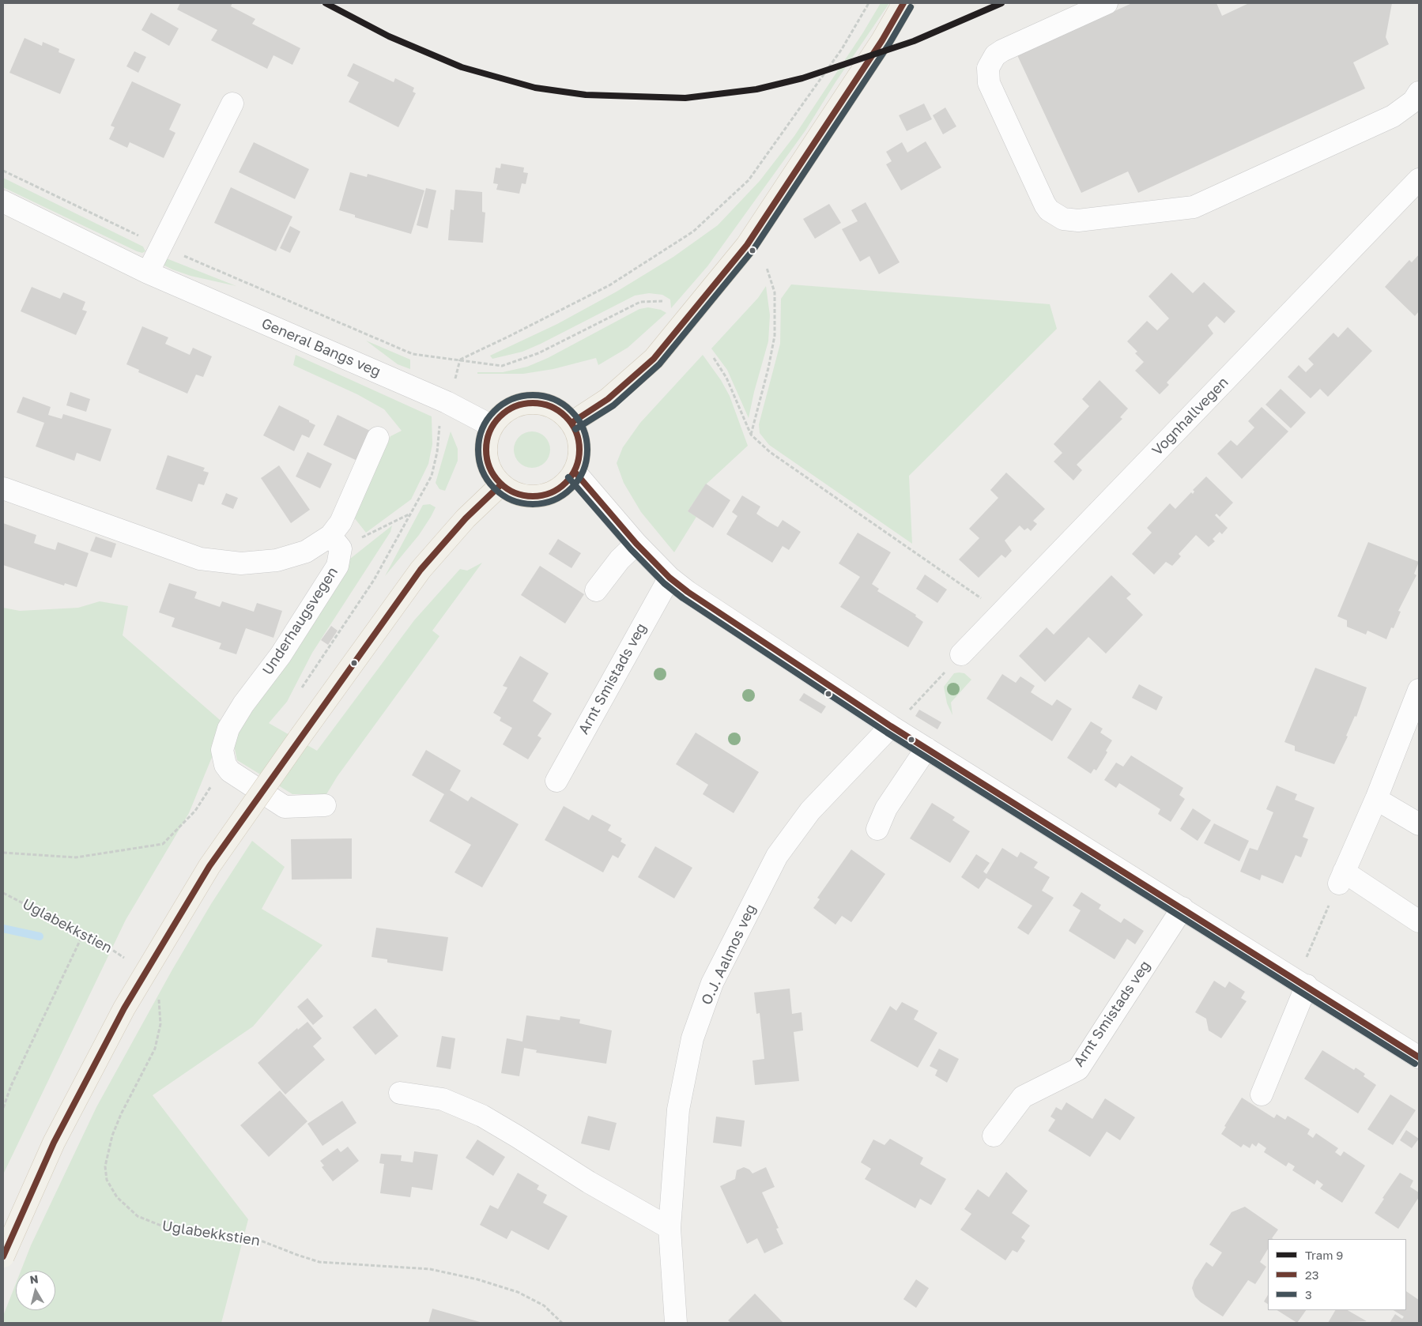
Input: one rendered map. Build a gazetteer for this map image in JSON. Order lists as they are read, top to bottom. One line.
{"streets":{"street":["General Bangs veg","Vognhallvegen","Underhaugsvegen","Arnt Smistads veg","O.J. Aalmos veg"],"path":["Uglabekkstien"]},"lines":["tram line 9","transit line 23","transit line 3"],"legend":["Tram 9","23","3"],"north":"top"}
